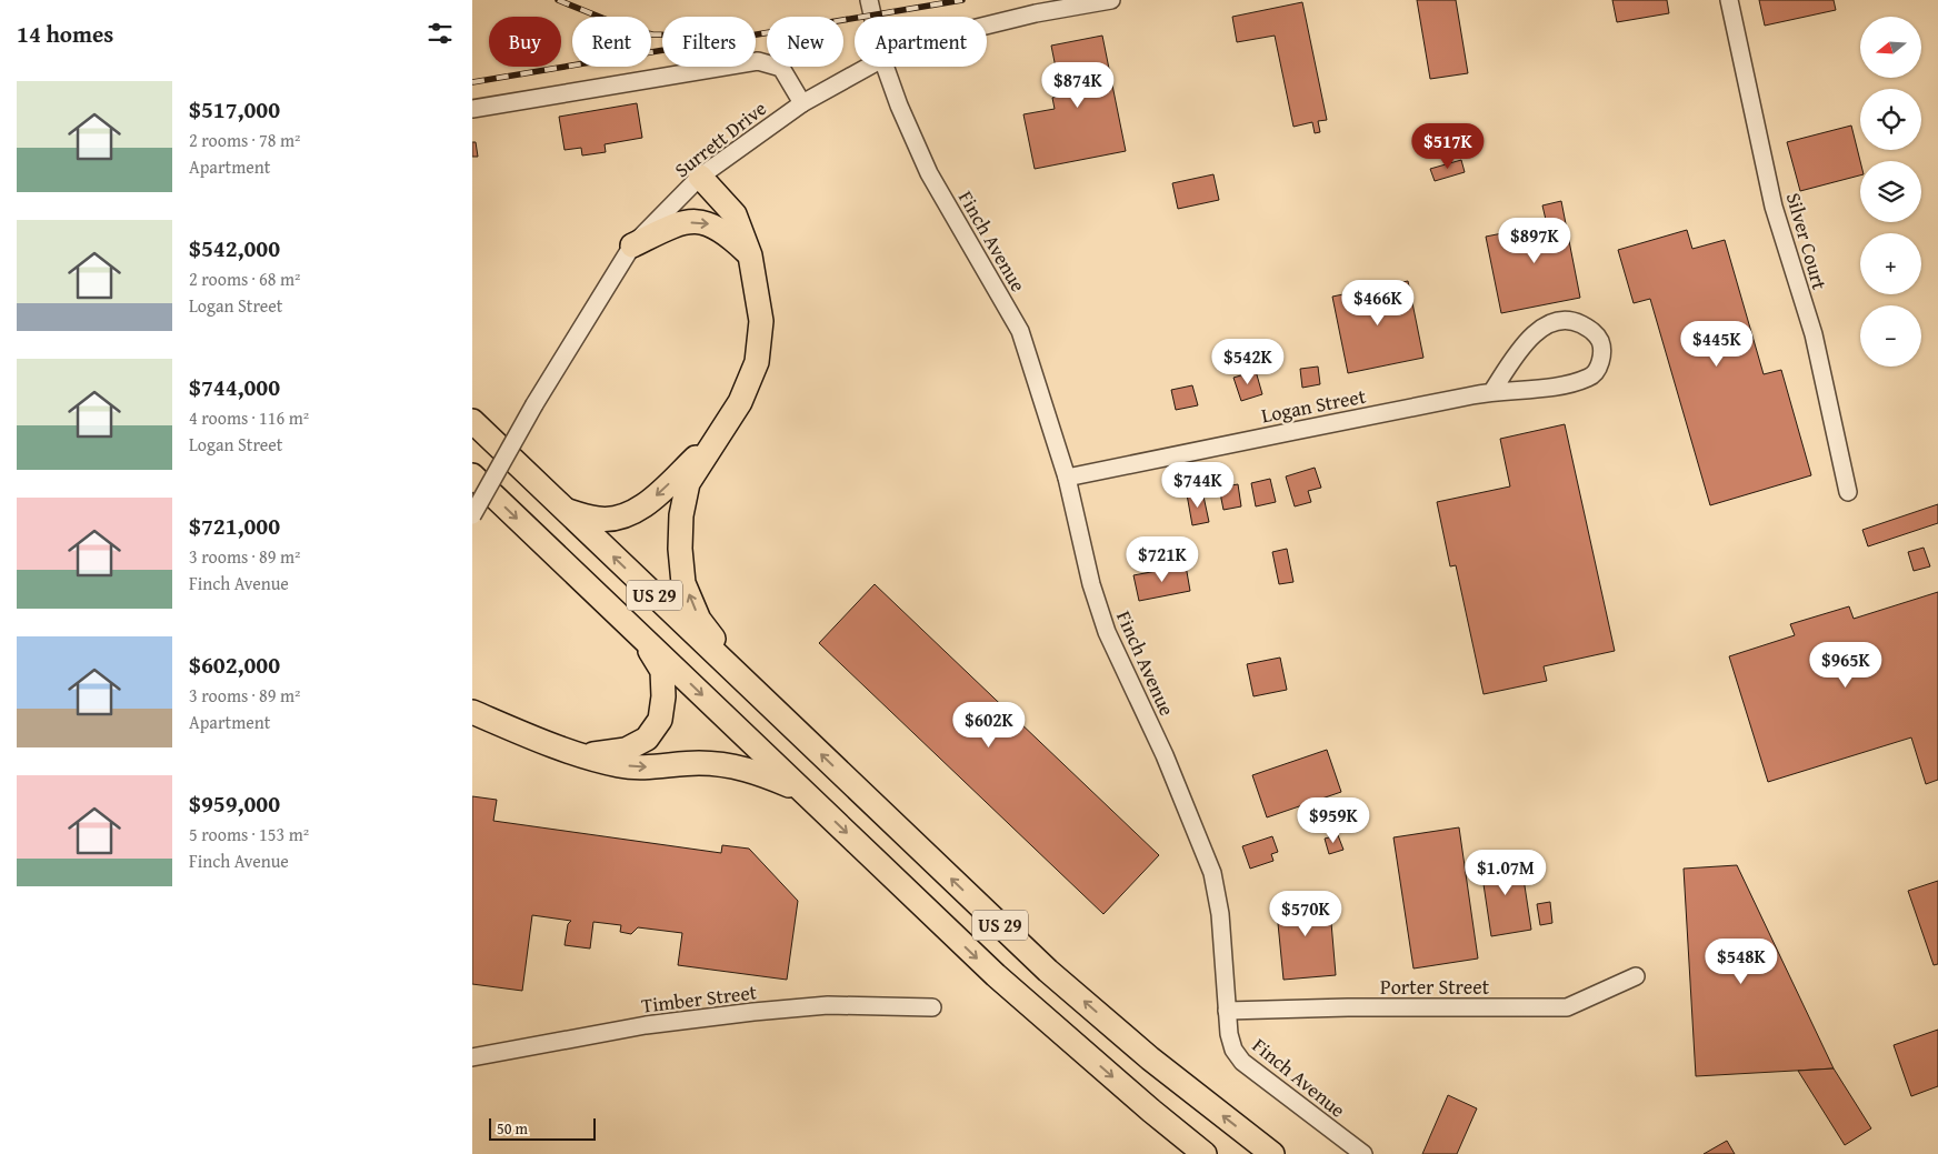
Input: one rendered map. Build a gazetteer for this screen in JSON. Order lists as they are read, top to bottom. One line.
{"streets":{"highway":["US 29"],"street":["Surrett Drive","Finch Avenue","Silver Court","Logan Street","Porter Street","Timber Street"]},"crossings":[["Finch Avenue","Logan Street"],["Finch Avenue","Porter Street"]],"scale_bar":"50 m","north":"left","page":{"heading":"14 homes","map_buttons":["+","−"],"chip":["Buy","Rent","Filters","New","Apartment"],"price":["$874K","$517K","$897K","$466K","$445K","$542K","$744K","$721K","$965K","$602K","$959K","$1.07M","$570K","$548K"],"list":[{"name":"$517,000","note":"2 rooms · 78 m² · Apartment"},{"name":"$542,000","note":"2 rooms · 68 m² · Logan Street"},{"name":"$744,000","note":"4 rooms · 116 m² · Logan Street"},{"name":"$721,000","note":"3 rooms · 89 m² · Finch Avenue"},{"name":"$602,000","note":"3 rooms · 89 m² · Apartment"},{"name":"$959,000","note":"5 rooms · 153 m² · Finch Avenue"}],"scale":"50 m"}}
